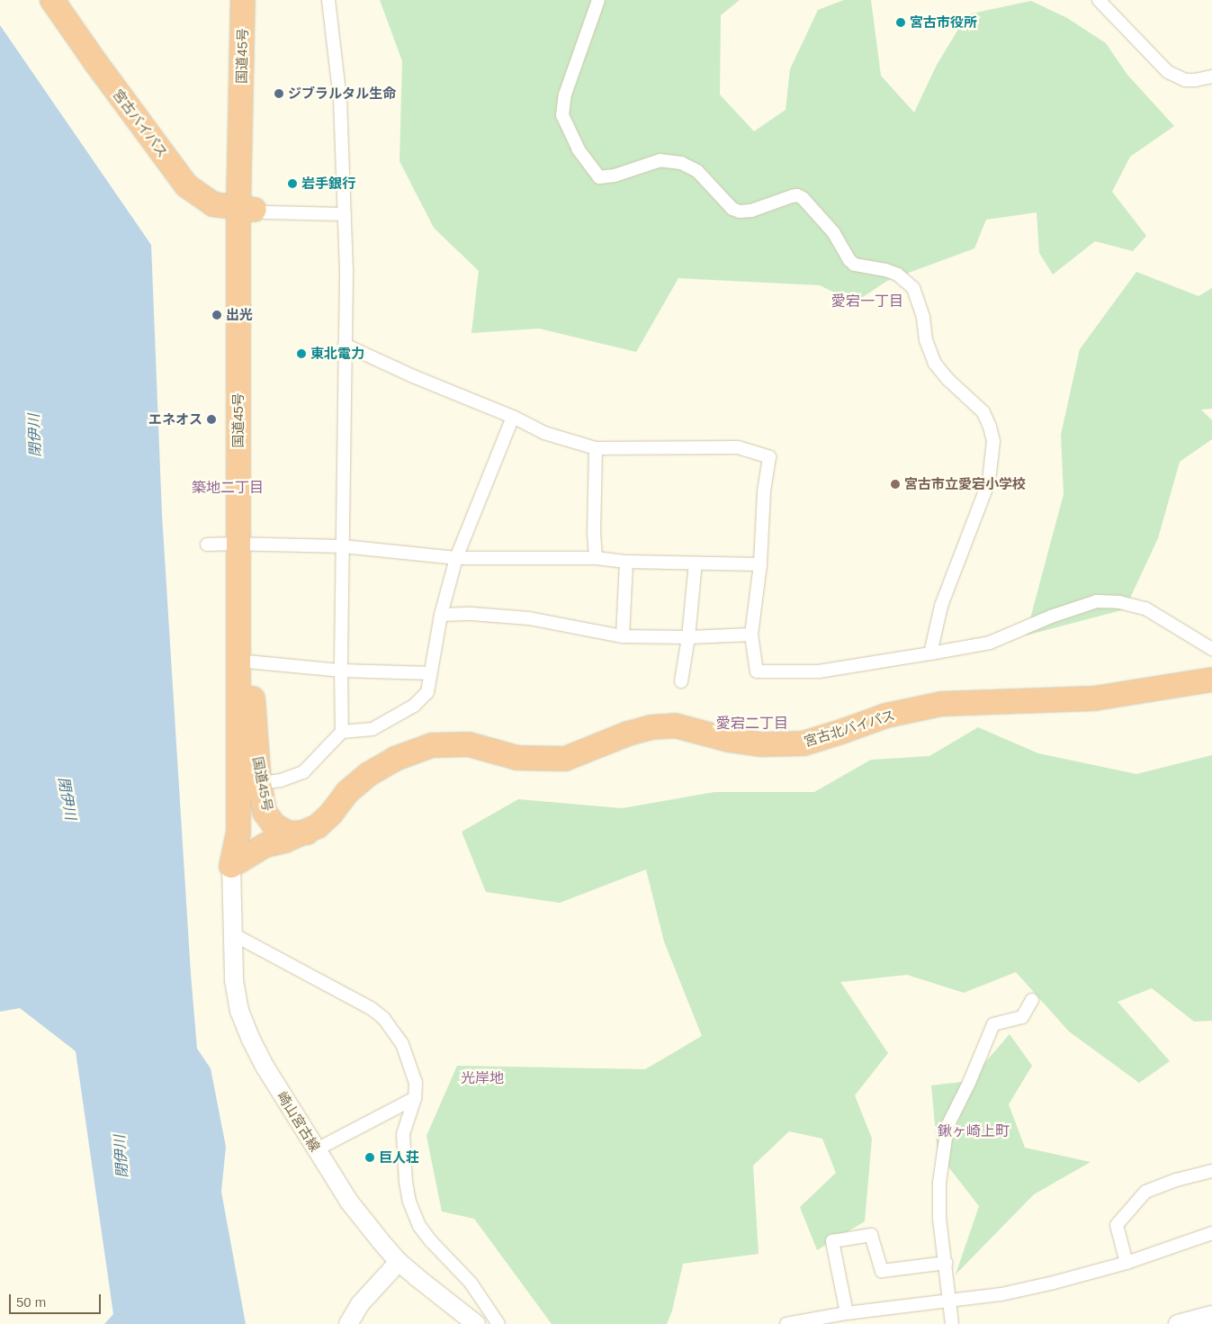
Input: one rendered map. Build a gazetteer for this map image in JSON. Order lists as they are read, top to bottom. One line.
{"streets":{"highway":["国道45号","宮古バイパス","宮古北バイパス"],"main road":["崎山宮古線"]},"crossings":[["国道45号","宮古バイパス"],["国道45号","宮古北バイパス"]],"districts":["愛宕一丁目","築地二丁目","愛宕二丁目","光岸地","鍬ヶ崎上町"],"water":["閉伊川"],"places":["宮古市役所","ジブラルタル生命","岩手銀行","出光","東北電力","エネオス","宮古市立愛宕小学校","巨人荘"],"scale_bar":"50 m"}
